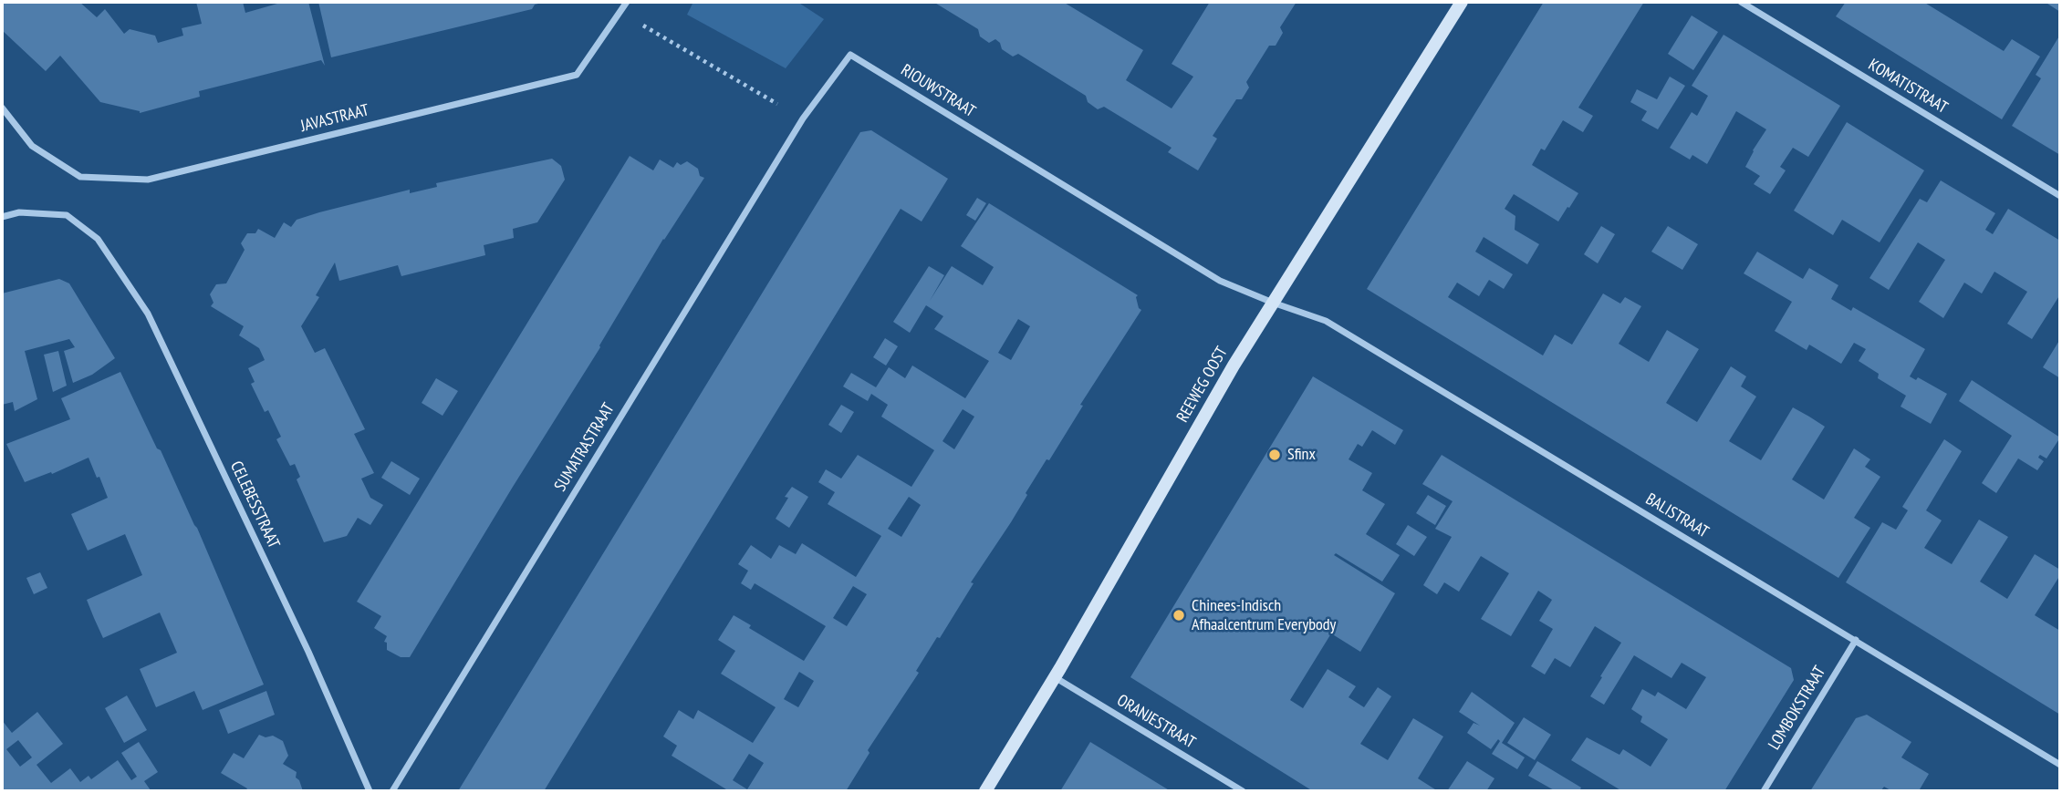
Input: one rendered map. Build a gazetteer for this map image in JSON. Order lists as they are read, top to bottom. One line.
{"streets":{"street":["KOMATISTRAAT","RIOUWSTRAAT","JAVASTRAAT","REEWEG OOST","SUMATRASTRAAT","CELEBESSTRAAT","BALISTRAAT","LOMBOKSTRAAT","ORANJESTRAAT"]},"crossings":[["RIOUWSTRAAT","REEWEG OOST"],["RIOUWSTRAAT","SUMATRASTRAAT"],["RIOUWSTRAAT","BALISTRAAT"],["REEWEG OOST","BALISTRAAT"],["REEWEG OOST","ORANJESTRAAT"],["BALISTRAAT","LOMBOKSTRAAT"]],"places":["Sfinx","Chinees-Indisch Afhaalcentrum Everybody"]}
